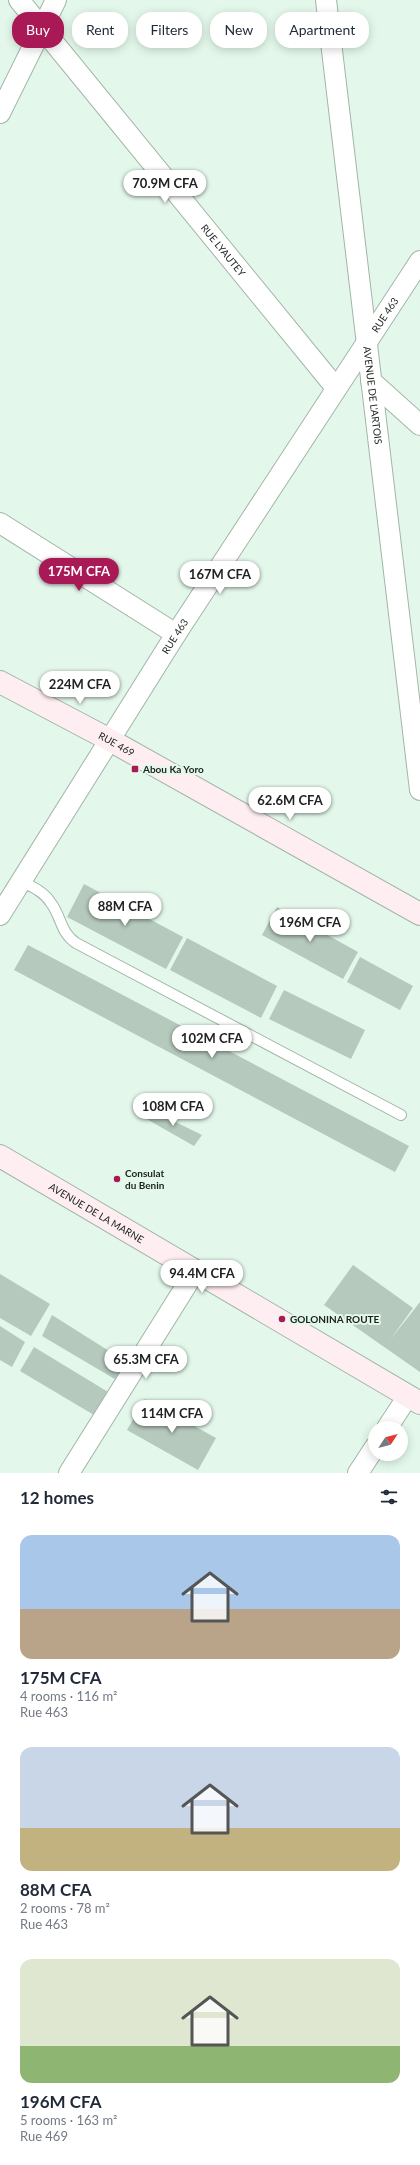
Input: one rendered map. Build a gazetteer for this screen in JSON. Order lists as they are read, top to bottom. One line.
{"streets":{"street":["RUE LYAUTEY","RUE 463","AVENUE DE L'ARTOIS","RUE 469","AVENUE DE LA MARNE"]},"crossings":[["RUE LYAUTEY","RUE 463"],["RUE 463","AVENUE DE L'ARTOIS"],["RUE 463","RUE 469"]],"places":{"transit":["Abou Ka Yoro"],"other":["Consulat du Benin","GOLONINA ROUTE"]},"north":"top right","page":{"chip":["Buy","Rent","Filters","New","Apartment"],"price":["70.9M CFA","175M CFA","167M CFA","224M CFA","62.6M CFA","88M CFA","196M CFA","102M CFA","108M CFA","94.4M CFA","65.3M CFA","114M CFA"],"heading":"12 homes","list":[{"name":"175M CFA","note":"4 rooms · 116 m² · Rue 463"},{"name":"88M CFA","note":"2 rooms · 78 m² · Rue 463"},{"name":"196M CFA","note":"5 rooms · 163 m² · Rue 469"}]}}
